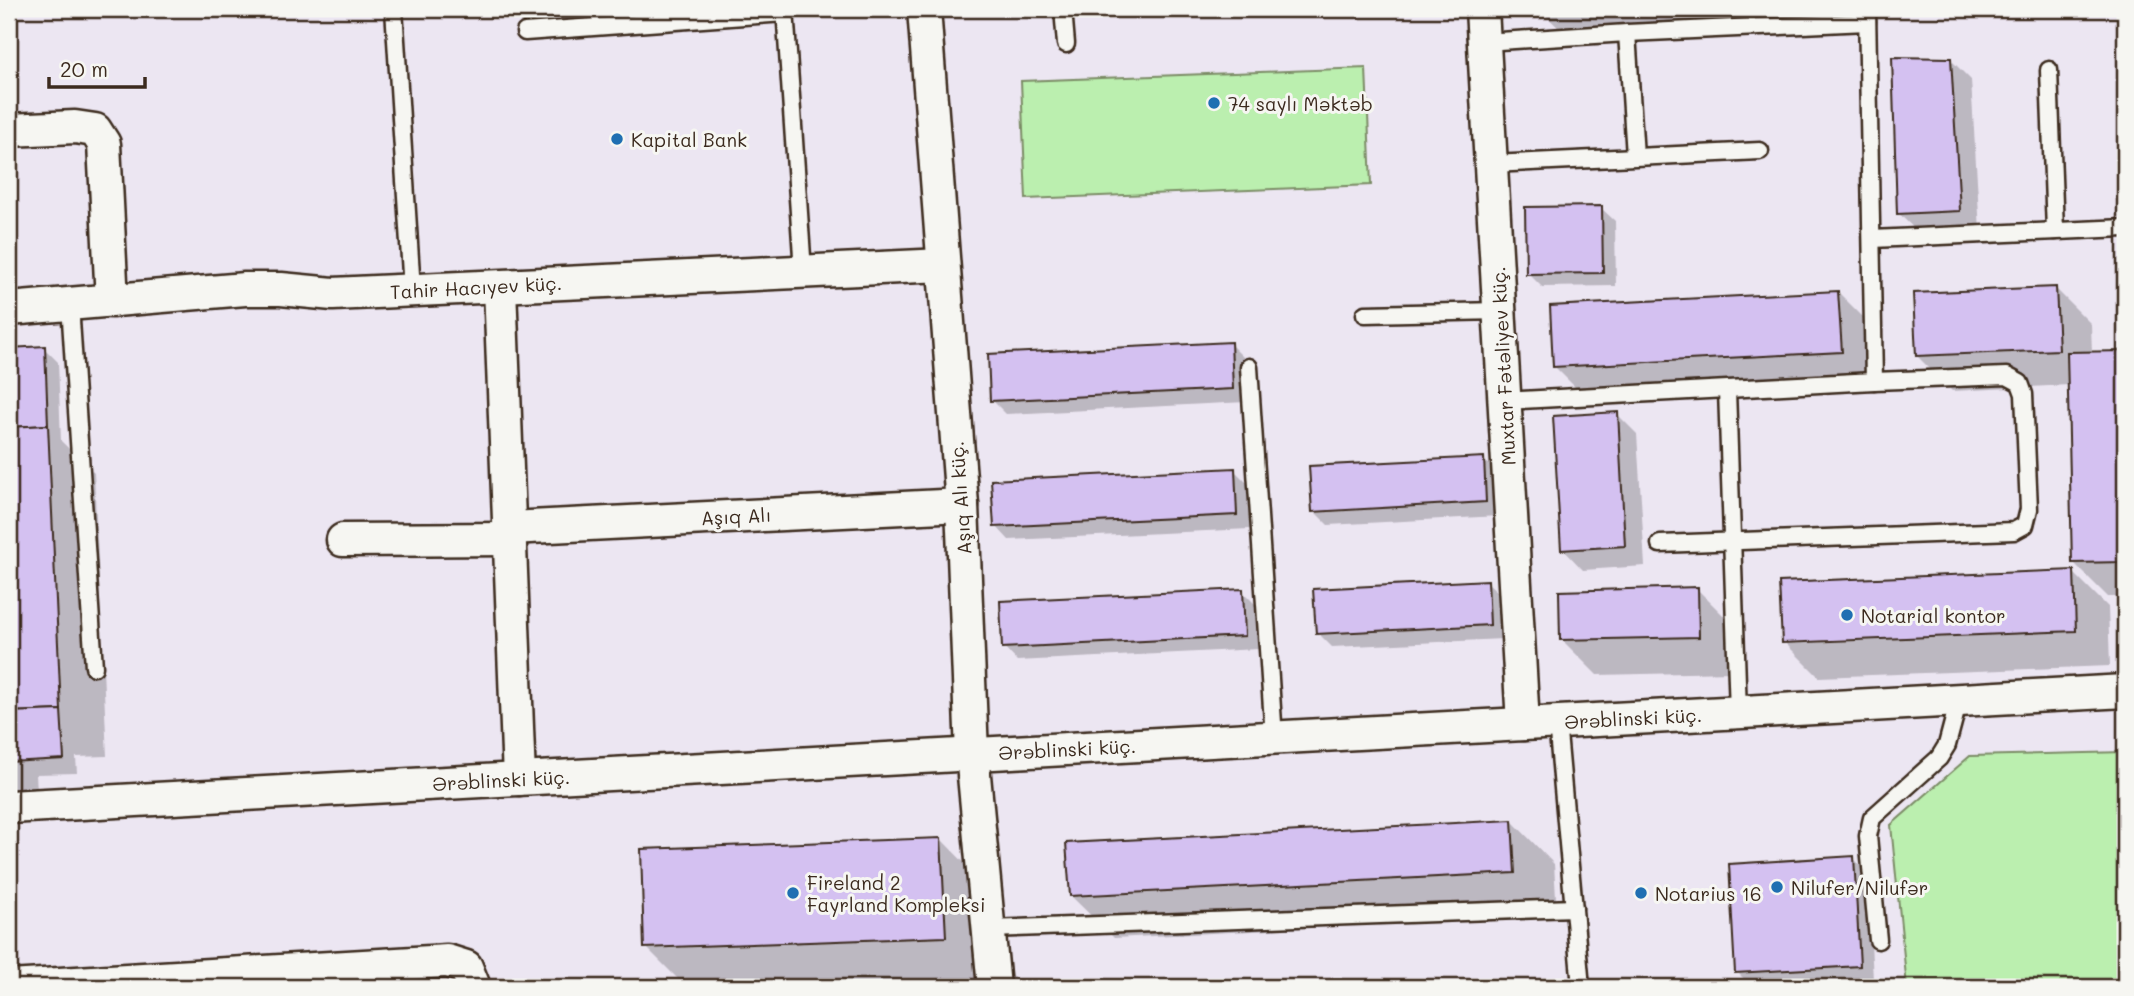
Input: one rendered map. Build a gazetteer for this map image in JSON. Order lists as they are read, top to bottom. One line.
{"streets":{"street":["Tahir Hacıyev küç.","Muxtar Fətəliyev küç.","Aşıq Alı küç.","Aşıq Alı","Ərəblinski küç."]},"crossings":[["Tahir Hacıyev küç.","Aşıq Alı küç."],["Muxtar Fətəliyev küç.","Ərəblinski küç."],["Aşıq Alı küç.","Aşıq Alı"],["Aşıq Alı küç.","Ərəblinski küç."]],"places":["74 saylı Məktəb","Kapital Bank","Notarial kontor","Nilufer/Nilufər","Fireland 2 Fayrland Kompleksi","Notarius 16"],"scale_bar":"20 m"}
